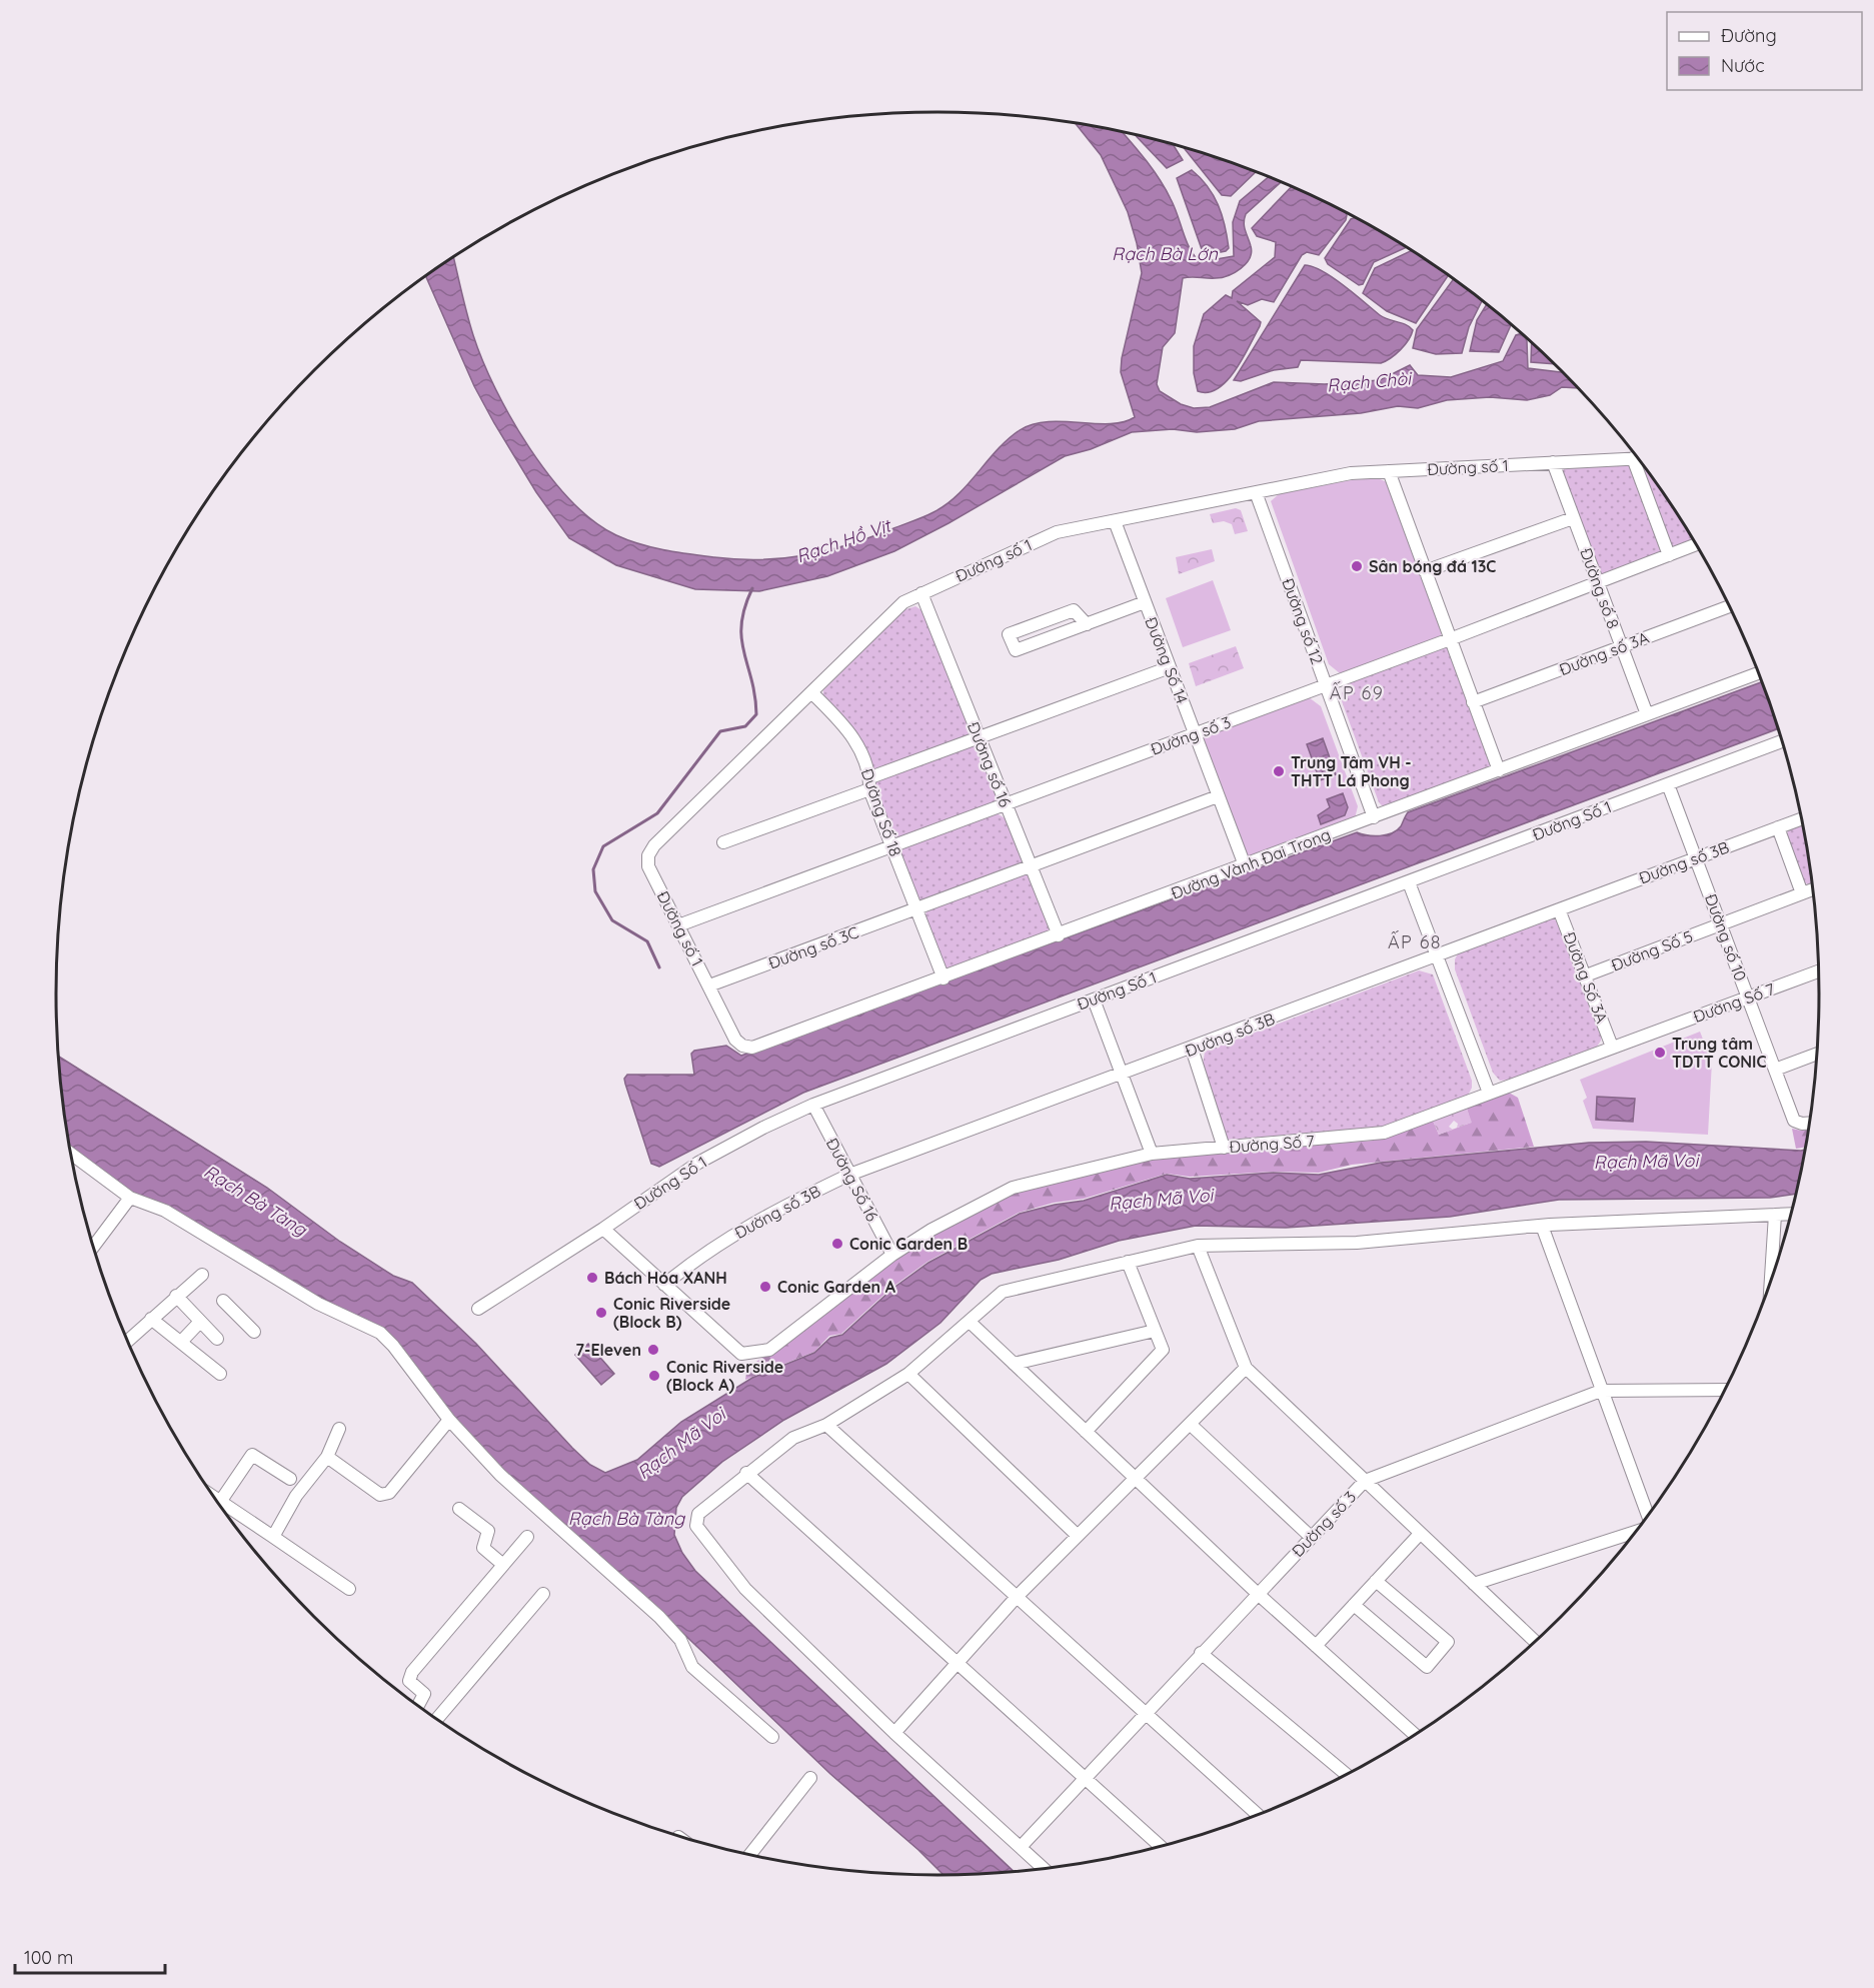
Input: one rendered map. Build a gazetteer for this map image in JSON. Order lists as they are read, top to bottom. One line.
{"streets":{"street":["Đường số 1","Đường số 8","Đường số 12","Đường số 3A","Đường Số 14","Đường số 3","Đường số 16","Đường Số 18","Đường Số 1","Đường số 3B","Đường Vành Đai Trong","Đường số 10","Đường số 3C","Đường Số 5","Đường Số 3A","Đường Số 7","Đường Số 16"]},"crossings":[["Đường số 1","Đường số 8"],["Đường số 1","Đường số 12"],["Đường số 1","Đường Số 14"],["Đường số 1","Đường số 3"],["Đường số 1","Đường số 16"],["Đường số 1","Đường Số 18"],["Đường số 1","Đường Vành Đai Trong"],["Đường số 1","Đường số 3C"],["Đường số 8","Đường số 3A"],["Đường số 8","Đường số 3"],["Đường số 8","Đường Vành Đai Trong"],["Đường số 12","Đường số 3"],["Đường số 12","Đường Vành Đai Trong"],["Đường Số 14","Đường số 3"],["Đường Số 14","Đường Vành Đai Trong"],["Đường số 3","Đường số 16"],["Đường số 3","Đường Số 18"],["Đường số 16","Đường Vành Đai Trong"],["Đường Số 18","Đường Vành Đai Trong"],["Đường Số 18","Đường số 3C"],["Đường Số 1","Đường số 10"],["Đường Số 1","Đường Số 16"],["Đường số 3B","Đường số 10"],["Đường số 3B","Đường Số 3A"],["Đường số 3B","Đường Số 7"],["Đường số 3B","Đường Số 16"],["Đường số 10","Đường Số 5"],["Đường số 10","Đường Số 7"],["Đường Số 5","Đường Số 3A"],["Đường Số 3A","Đường Số 7"],["Đường Số 7","Đường Số 16"]],"districts":["ẤP 69","ẤP 68"],"water":["Rạch Bà Lớn","Rạch Chòi","Rạch Hồ Vịt","Rạch Mã Voi","Rạch Bà Tàng"],"places":["Sân bóng đá 13C","Trung Tâm VH - THTT Lá Phong","Trung tâm TDTT CONIC","Conic Garden B","Bách Hóa XANH","Conic Garden A","Conic Riverside (Block B)","7-Eleven","Conic Riverside (Block A)"],"legend":["Đường","Nước"],"scale_bar":"100 m"}
